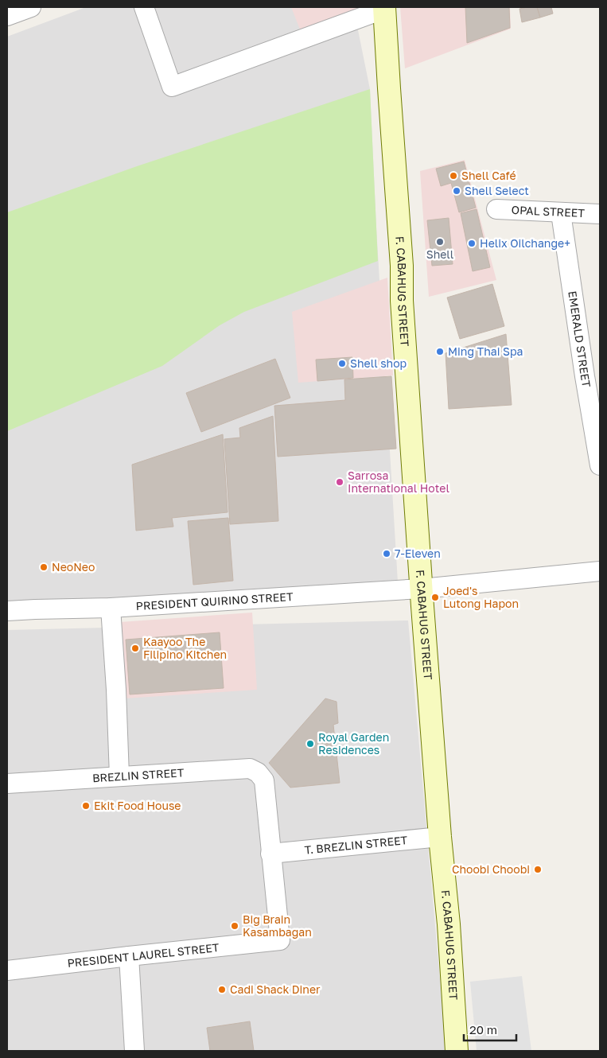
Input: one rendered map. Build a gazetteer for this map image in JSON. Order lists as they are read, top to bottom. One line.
{"streets":{"main road":["F. CABAHUG STREET"],"street":["OPAL STREET","EMERALD STREET","PRESIDENT QUIRINO STREET","BREZLIN STREET","T. BREZLIN STREET","PRESIDENT LAUREL STREET"]},"crossings":[["OPAL STREET","EMERALD STREET"],["F. CABAHUG STREET","PRESIDENT QUIRINO STREET"],["F. CABAHUG STREET","T. BREZLIN STREET"],["BREZLIN STREET","T. BREZLIN STREET"],["BREZLIN STREET","PRESIDENT LAUREL STREET"],["T. BREZLIN STREET","PRESIDENT LAUREL STREET"]],"places":["Shell Café","Shell Select","Shell","Helix Oilchange+","Ming Thai Spa","Shell shop","Sarrosa International Hotel","7-Eleven","NeoNeo","Joed's Lutong Hapon","Kaayoo The Filipino Kitchen","Royal Garden Residences","Ekit Food House","Choobi Choobi","Big Brain Kasambagan","Cadi Shack Diner"],"scale_bar":"20 m"}
